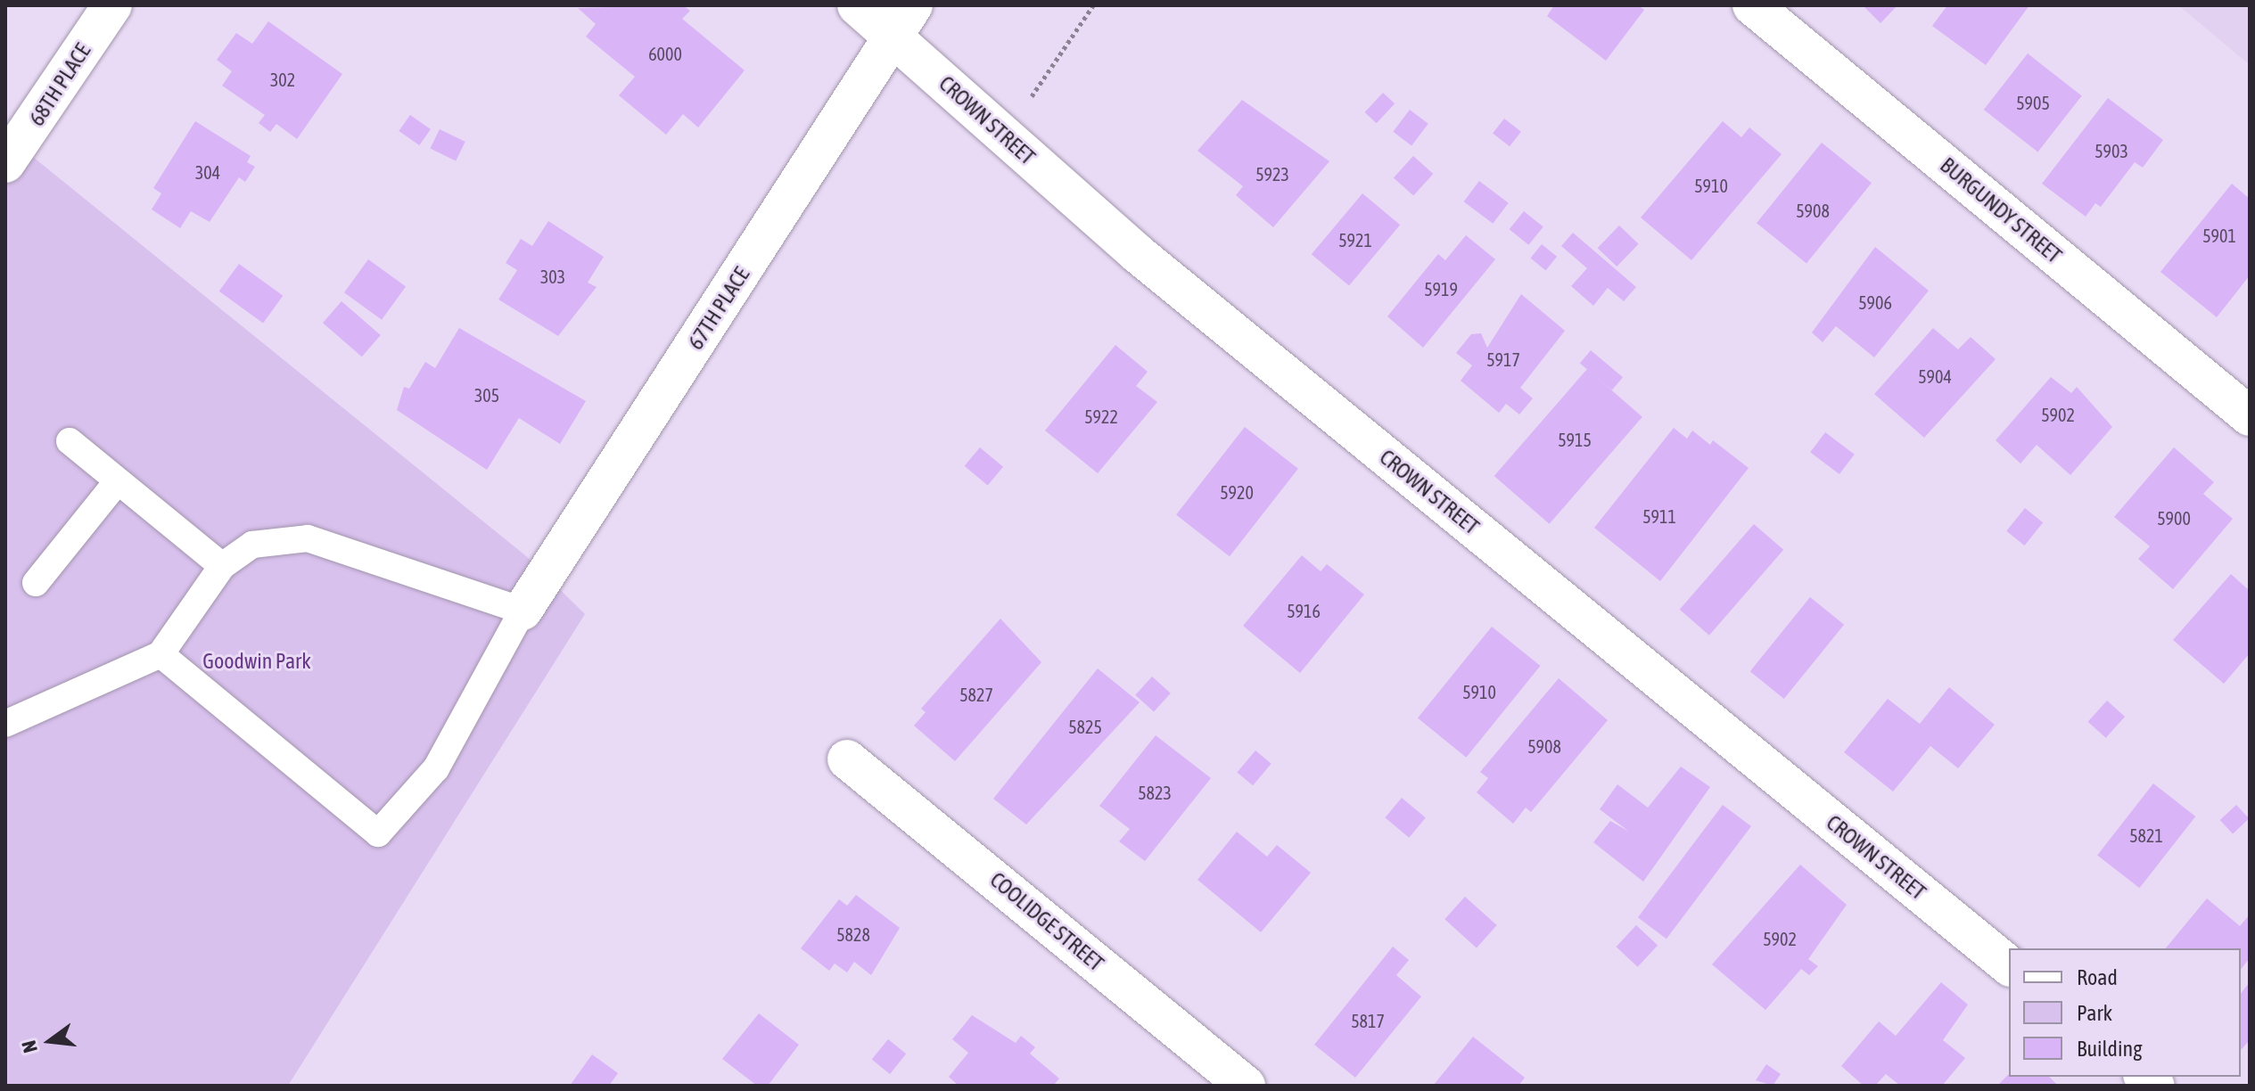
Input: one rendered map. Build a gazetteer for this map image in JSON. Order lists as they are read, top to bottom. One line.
{"streets":{"street":["68TH PLACE","CROWN STREET","BURGUNDY STREET","67TH PLACE","COOLIDGE STREET"]},"crossings":[["CROWN STREET","67TH PLACE"]],"parks":["Goodwin Park"],"house_numbers":["6000","302","5905","5903","304","5923","5910","5908","5901","5921","303","5919","5906","5917","5904","305","5902","5922","5915","5920","5911","5900","5916","5910","5827","5825","5908","5823","5821","5828","5902","5817"],"legend":["Road","Park","Building"],"north":"left"}
